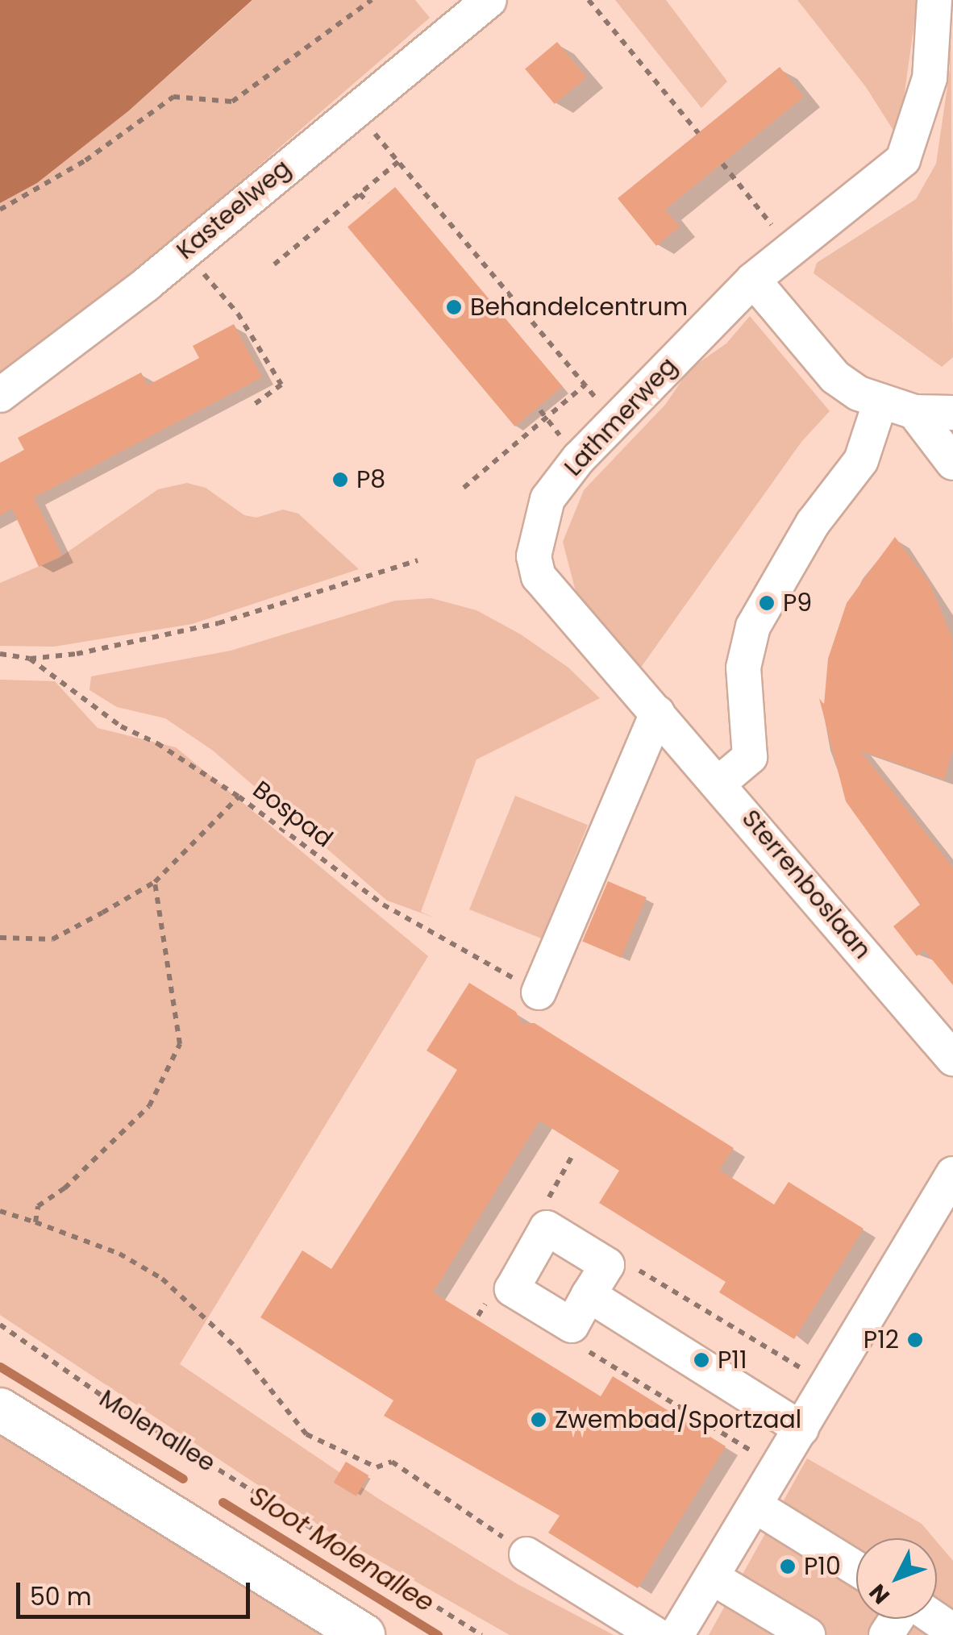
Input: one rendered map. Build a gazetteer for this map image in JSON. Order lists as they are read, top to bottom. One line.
{"streets":{"street":["Kasteelweg","Lathmerweg","Sterrenboslaan"],"path":["Bospad","Molenallee"]},"crossings":[["Lathmerweg","Sterrenboslaan"]],"water":["Sloot Molenallee"],"places":["Behandelcentrum","P8","P9","P12","P11","Zwembad/Sportzaal","P10"],"scale_bar":"50 m","north":"bottom left"}
